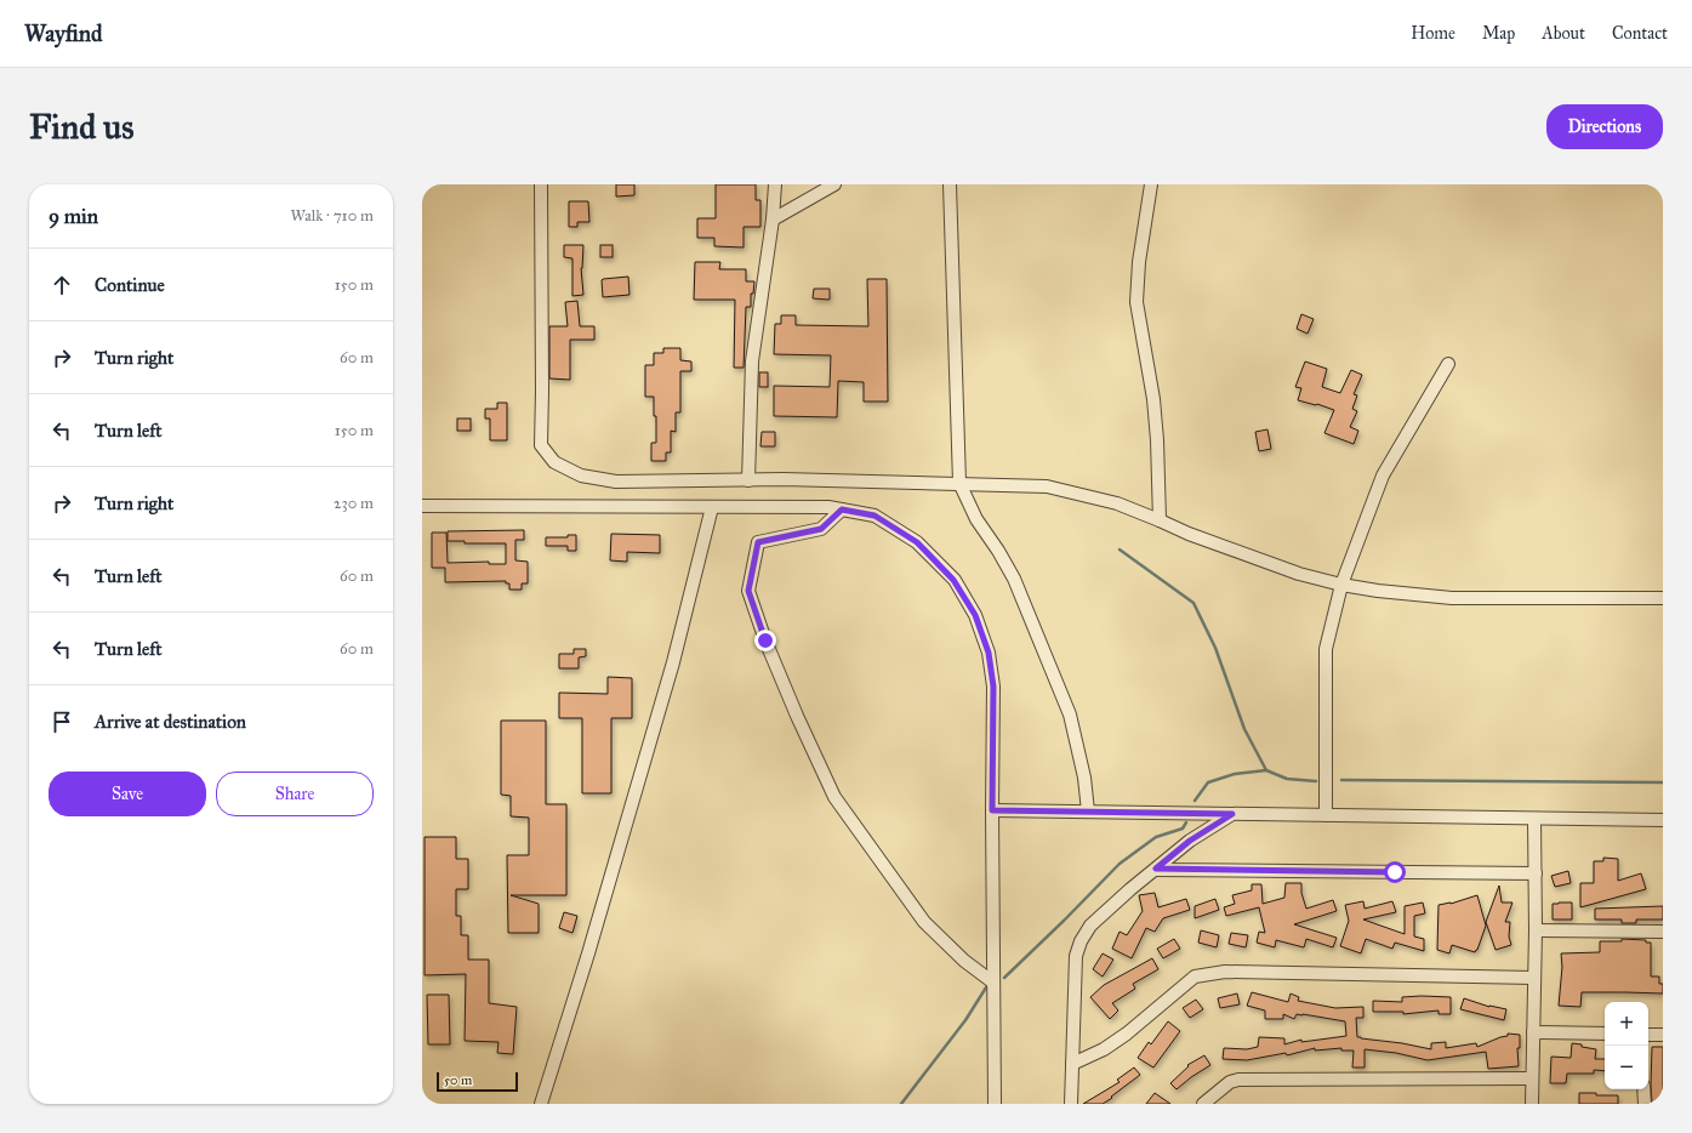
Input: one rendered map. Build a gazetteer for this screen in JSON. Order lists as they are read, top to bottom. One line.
{"scale_bar":"50 m","page":{"header":"Wayfind","nav":["Home","Map","About","Contact"],"buttons":["Directions",["Save","Share"]],"title":"Find us","heading":["9 min","Walk · 710 m"],"list":[["Continue","150 m"],["Turn right","60 m"],["Turn left","150 m"],["Turn right","230 m"],["Turn left","60 m"],["Turn left","60 m"],"Arrive at destination"],"map_buttons":["+","−"],"scale":"50 m"}}
